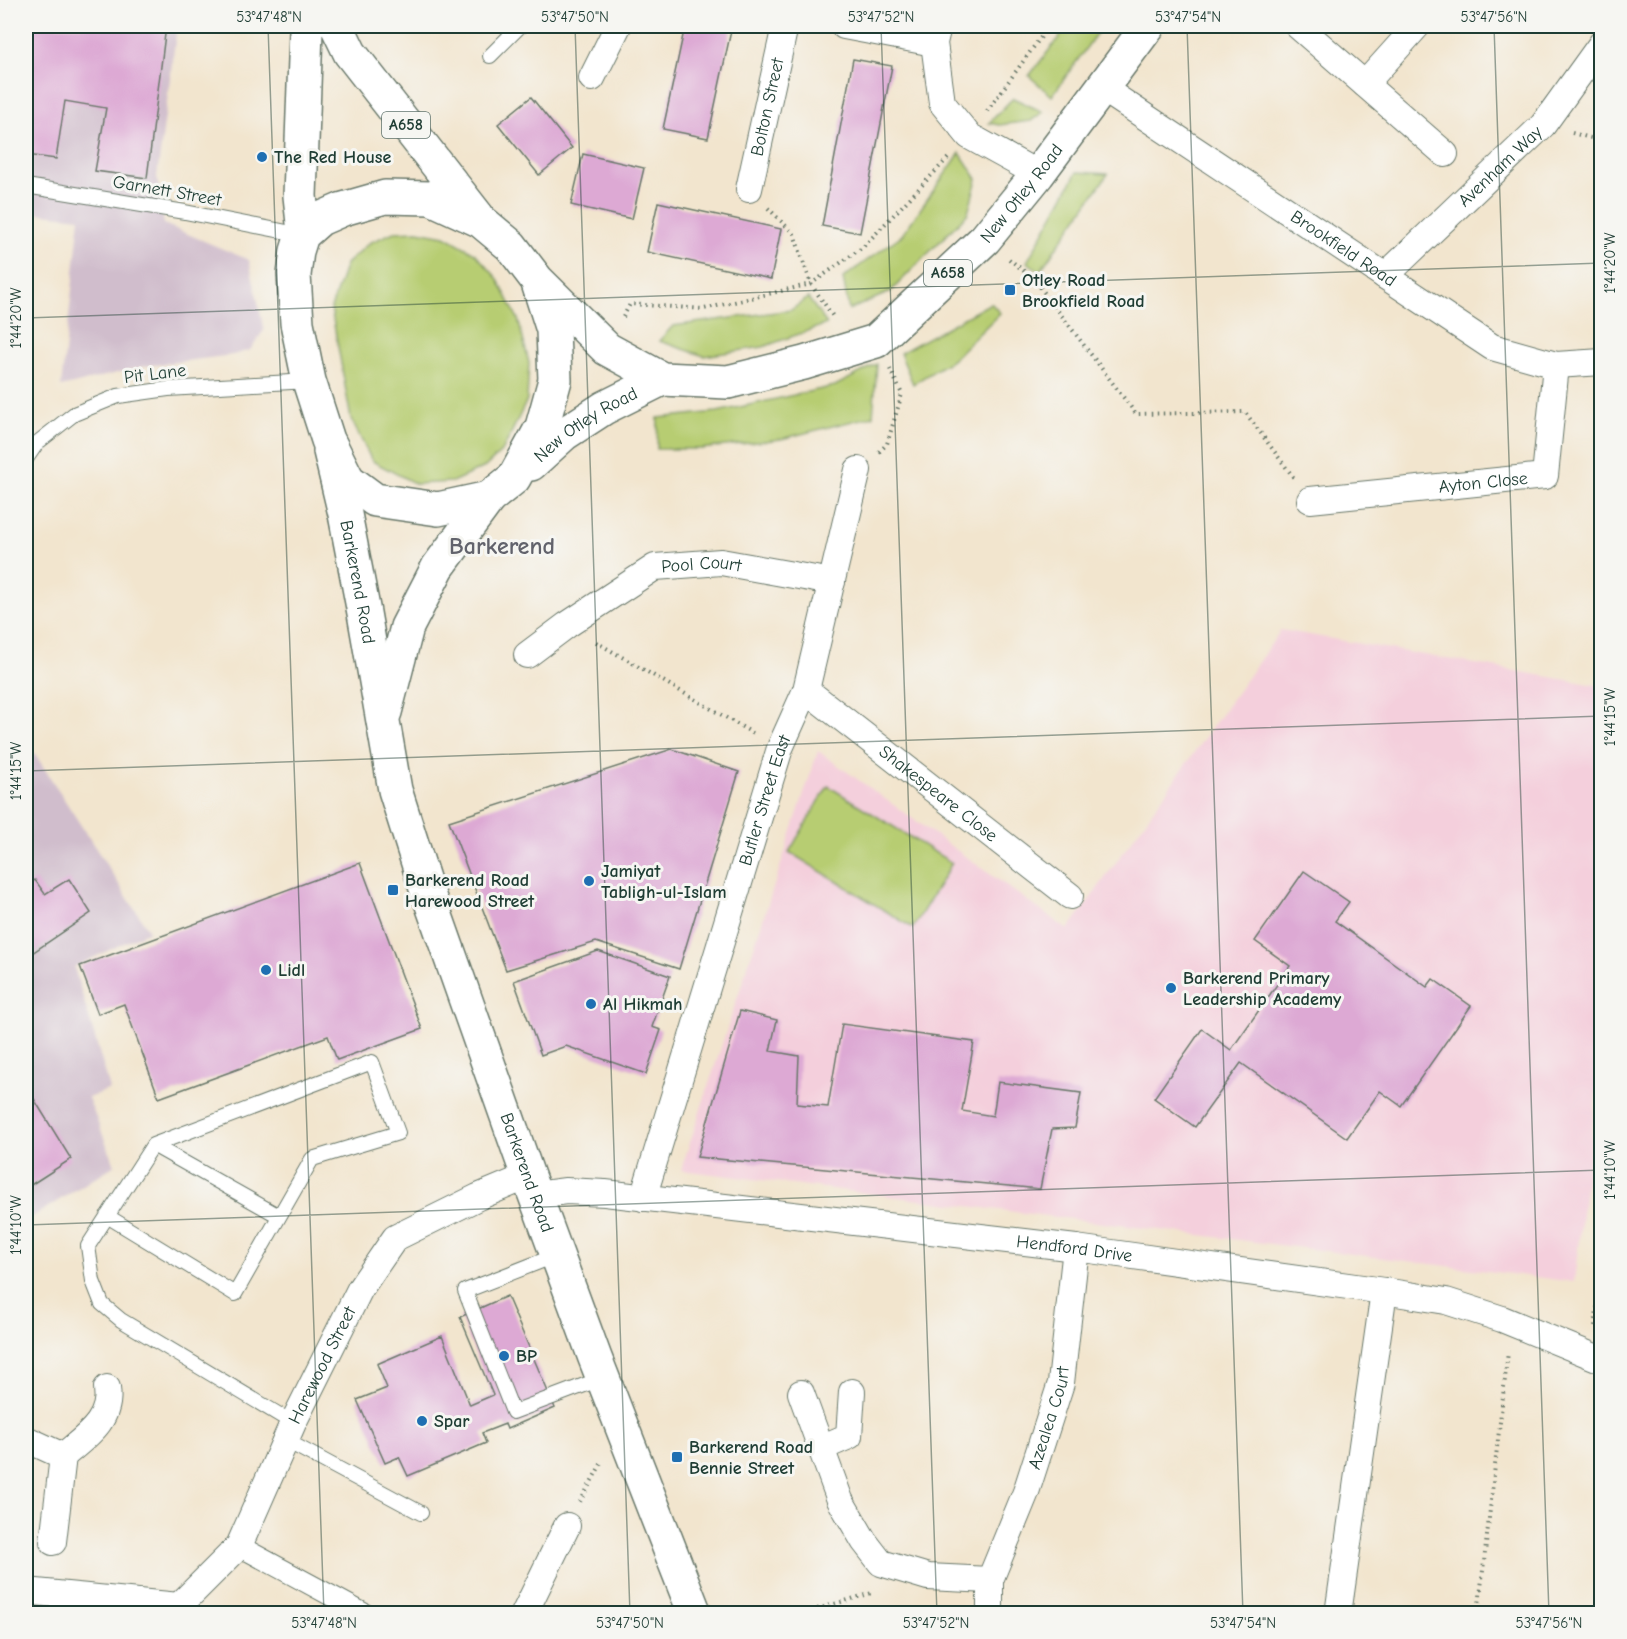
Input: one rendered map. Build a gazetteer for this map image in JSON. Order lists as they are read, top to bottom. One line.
{"streets":{"main road":["A658","New Otley Road","Barkerend Road"],"street":["Bolton Street","Avenham Way","Brookfield Road","Ayton Close","Pool Court","Shakespeare Close","Butler Street East","Hendford Drive","Harewood Street","Azealea Court"],"lane":["Garnett Street","Pit Lane"]},"crossings":[["Avenham Way","Brookfield Road"],["New Otley Road","Brookfield Road"],["New Otley Road","Barkerend Road"],["Brookfield Road","Ayton Close"],["Pool Court","Butler Street East"],["Barkerend Road","Hendford Drive"],["Barkerend Road","Harewood Street"],["Shakespeare Close","Butler Street East"],["Butler Street East","Hendford Drive"],["Hendford Drive","Harewood Street"],["Hendford Drive","Azealea Court"]],"districts":["Barkerend"],"places":{"other":["The Red House","Jamiyat Tabligh-ul-Islam","Lidl","Barkerend Primary Leadership Academy","Al Hikmah","BP","Spar"],"transit":["Otley Road Brookfield Road","Barkerend Road Harewood Street","Barkerend Road Bennie Street"]},"coordinates":["53°47'48\"N","53°47'50\"N","53°47'52\"N","53°47'54\"N","53°47'56\"N","1°44'20\"W","1°44'15\"W","1°44'10\"W"]}
